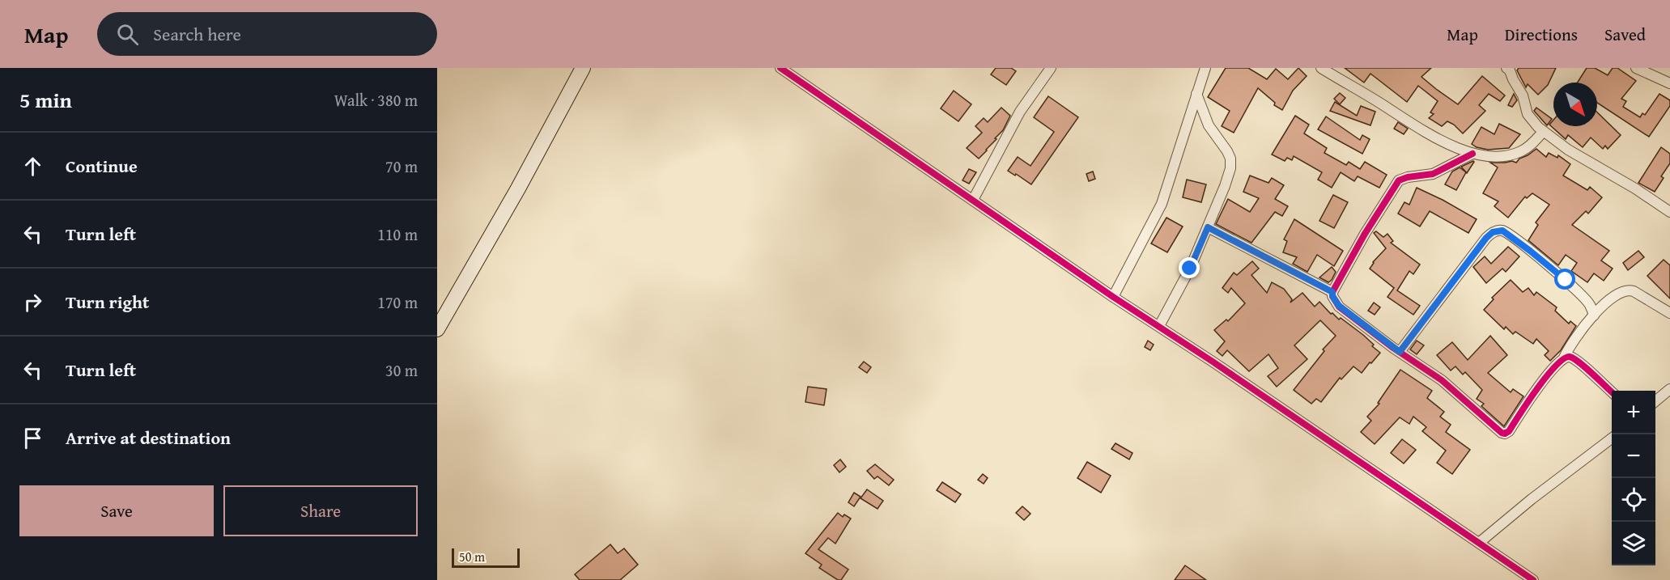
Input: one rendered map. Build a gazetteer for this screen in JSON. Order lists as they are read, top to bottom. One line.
{"scale_bar":"50 m","north":"bottom right","page":{"header":"Map","search":"Search here","nav":["Map","Directions","Saved"],"heading":["5 min","Walk · 380 m"],"list":[["Continue","70 m"],["Turn left","110 m"],["Turn right","170 m"],["Turn left","30 m"],"Arrive at destination"],"map_buttons":["+","−"],"buttons":["Save","Share"],"scale":"50 m"}}
